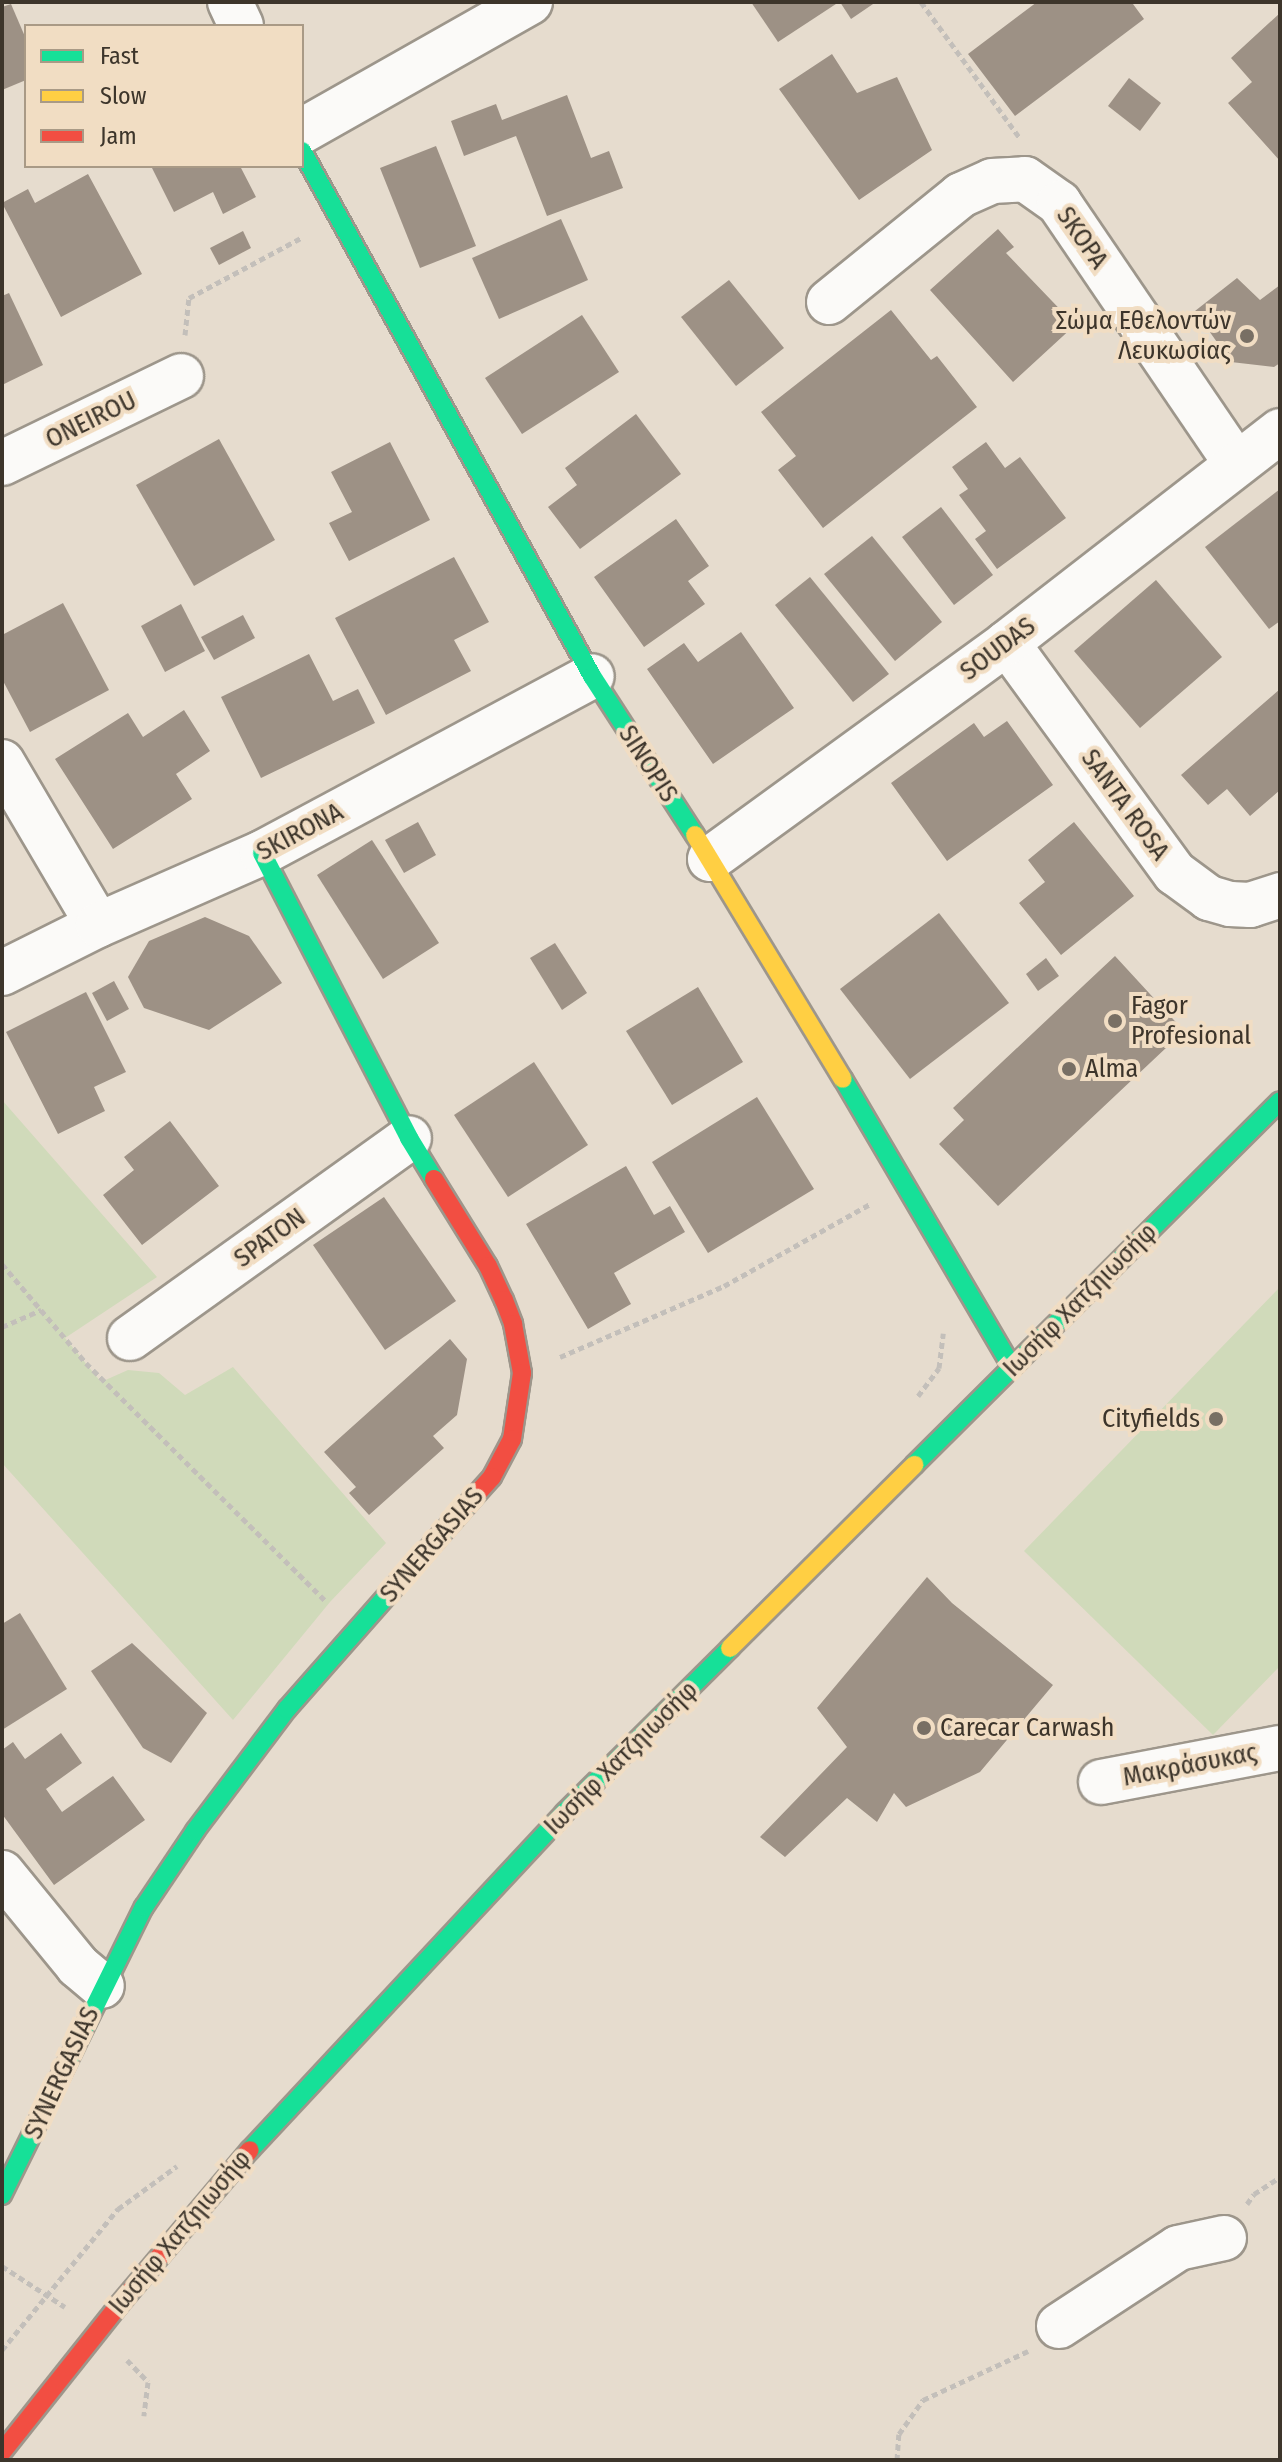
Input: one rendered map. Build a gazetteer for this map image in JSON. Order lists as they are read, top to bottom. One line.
{"streets":{"street":["SKOPA","ONEIROU","SOUDAS","SINOPIS","SANTA ROSA","SKIRONA","SPATON","Ιωσήφ Χατζηιωσήφ","SYNERGASIAS","Μακράσυκας"]},"crossings":[["SKOPA","SOUDAS"],["SOUDAS","SINOPIS"],["SOUDAS","SANTA ROSA"],["SINOPIS","SKIRONA"],["SINOPIS","Ιωσήφ Χατζηιωσήφ"],["SKIRONA","SYNERGASIAS"],["SPATON","SYNERGASIAS"]],"places":["Σώμα Εθελοντών Λευκωσίας","Fagor Profesional","Alma","Cityfields","Carecar Carwash"],"legend":["Fast","Slow","Jam"]}
